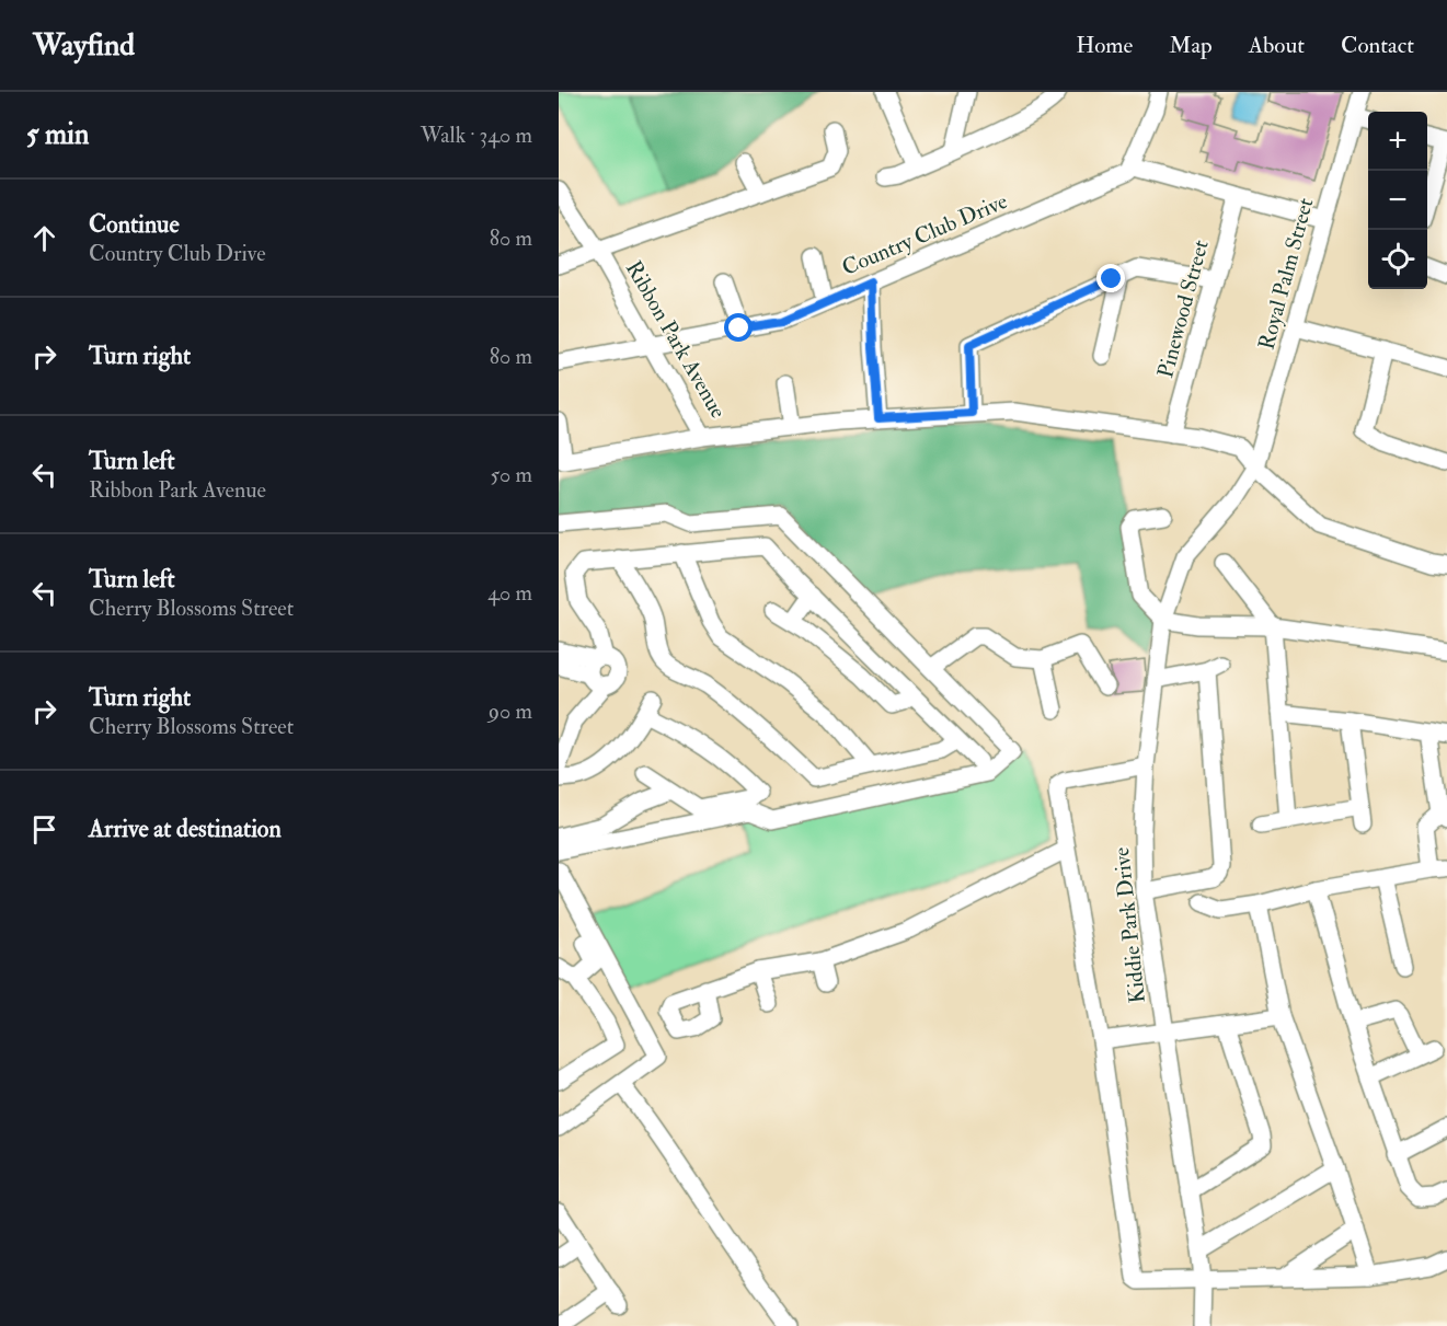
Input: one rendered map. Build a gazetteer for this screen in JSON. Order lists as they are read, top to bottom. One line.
{"streets":{"street":["Country Club Drive","Royal Palm Street","Pinewood Street","Ribbon Park Avenue","Kiddie Park Drive"]},"crossings":[["Country Club Drive","Ribbon Park Avenue"],["Royal Palm Street","Ribbon Park Avenue"],["Royal Palm Street","Kiddie Park Drive"],["Pinewood Street","Ribbon Park Avenue"],["Ribbon Park Avenue","Kiddie Park Drive"]],"page":{"header":"Wayfind","nav":["Home","Map","About","Contact"],"heading":["5 min","Walk · 340 m"],"map_buttons":["+","−"],"list":[["Continue","Country Club Drive","80 m"],["Turn right","80 m"],["Turn left","Ribbon Park Avenue","50 m"],["Turn left","Cherry Blossoms Street","40 m"],["Turn right","Cherry Blossoms Street","90 m"],"Arrive at destination"]}}
